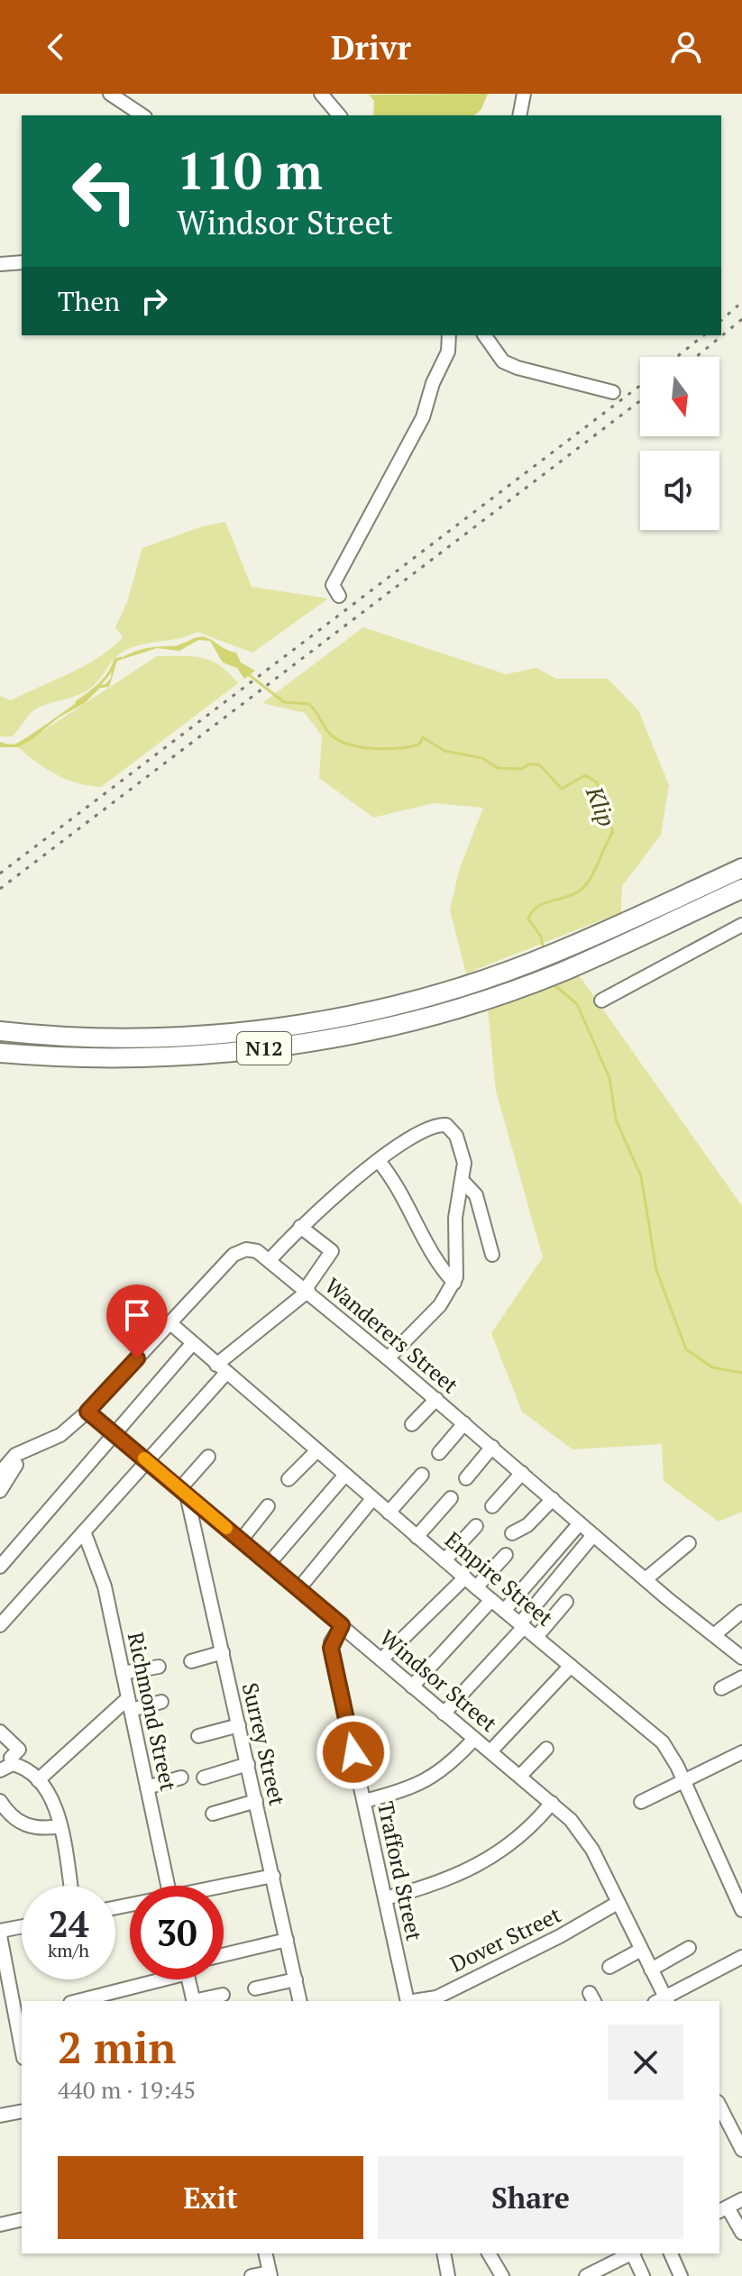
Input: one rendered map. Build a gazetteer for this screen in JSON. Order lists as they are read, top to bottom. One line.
{"streets":{"highway":["N12"],"street":["Wanderers Street","Empire Street","Windsor Street","Richmond Street","Surrey Street","Trafford Street","Dover Street"]},"crossings":[["Windsor Street","Surrey Street"],["Windsor Street","Trafford Street"],["Windsor Street","Dover Street"]],"water":["Klip"],"north":"bottom","page":{"header":"Drivr","turn":["110 m","Windsor Street"],"then":"Then","speed":"24 km/h","limit":"30","heading":["2 min","440 m · 19:45"],"buttons":["Exit","Share"]}}
